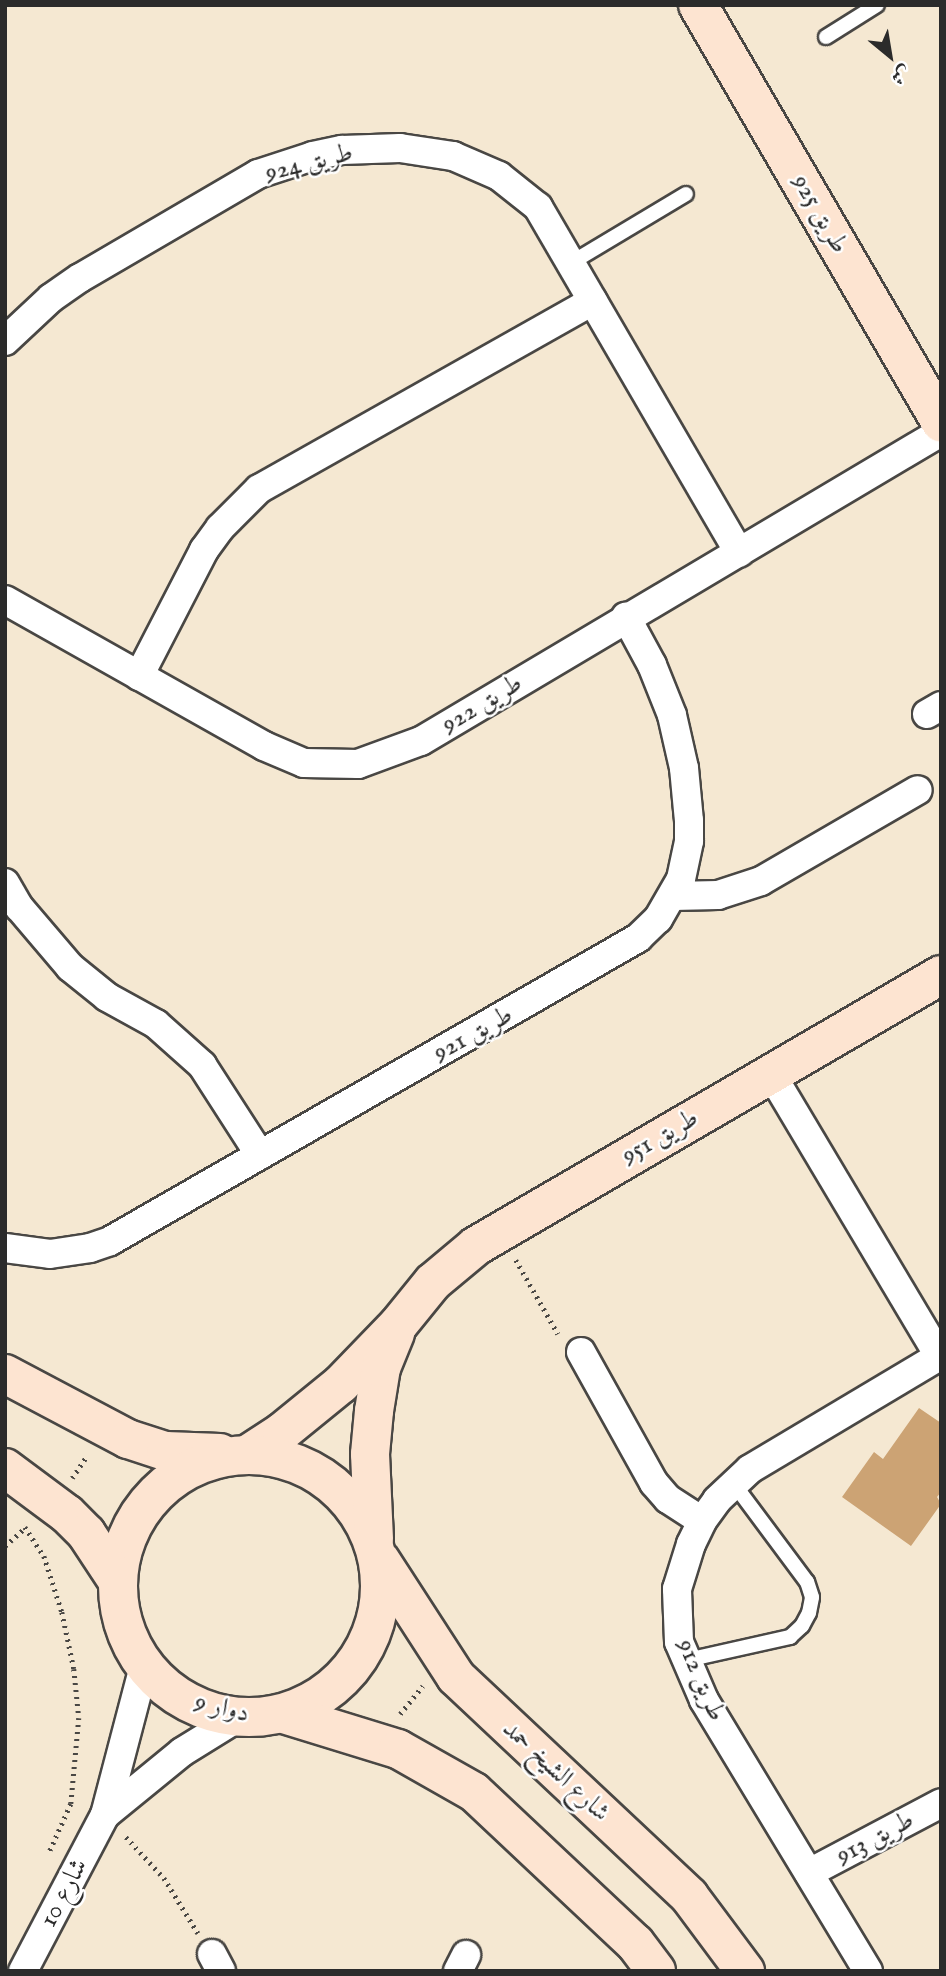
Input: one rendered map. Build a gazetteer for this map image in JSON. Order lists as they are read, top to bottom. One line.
{"streets":{"street":["طريق 924","طريق 925","طريق 922","طريق 921","طريق 951","طريق 912","دوار 9","شارع الشيخ حمد","طريق 913","شارع 10"]},"crossings":[["طريق 924","طريق 922"],["طريق 922","طريق 921"],["طريق 951","دوار 9"],["طريق 951","شارع الشيخ حمد"],["طريق 912","طريق 913"],["دوار 9","شارع الشيخ حمد"],["دوار 9","شارع 10"]],"north":"bottom right"}
